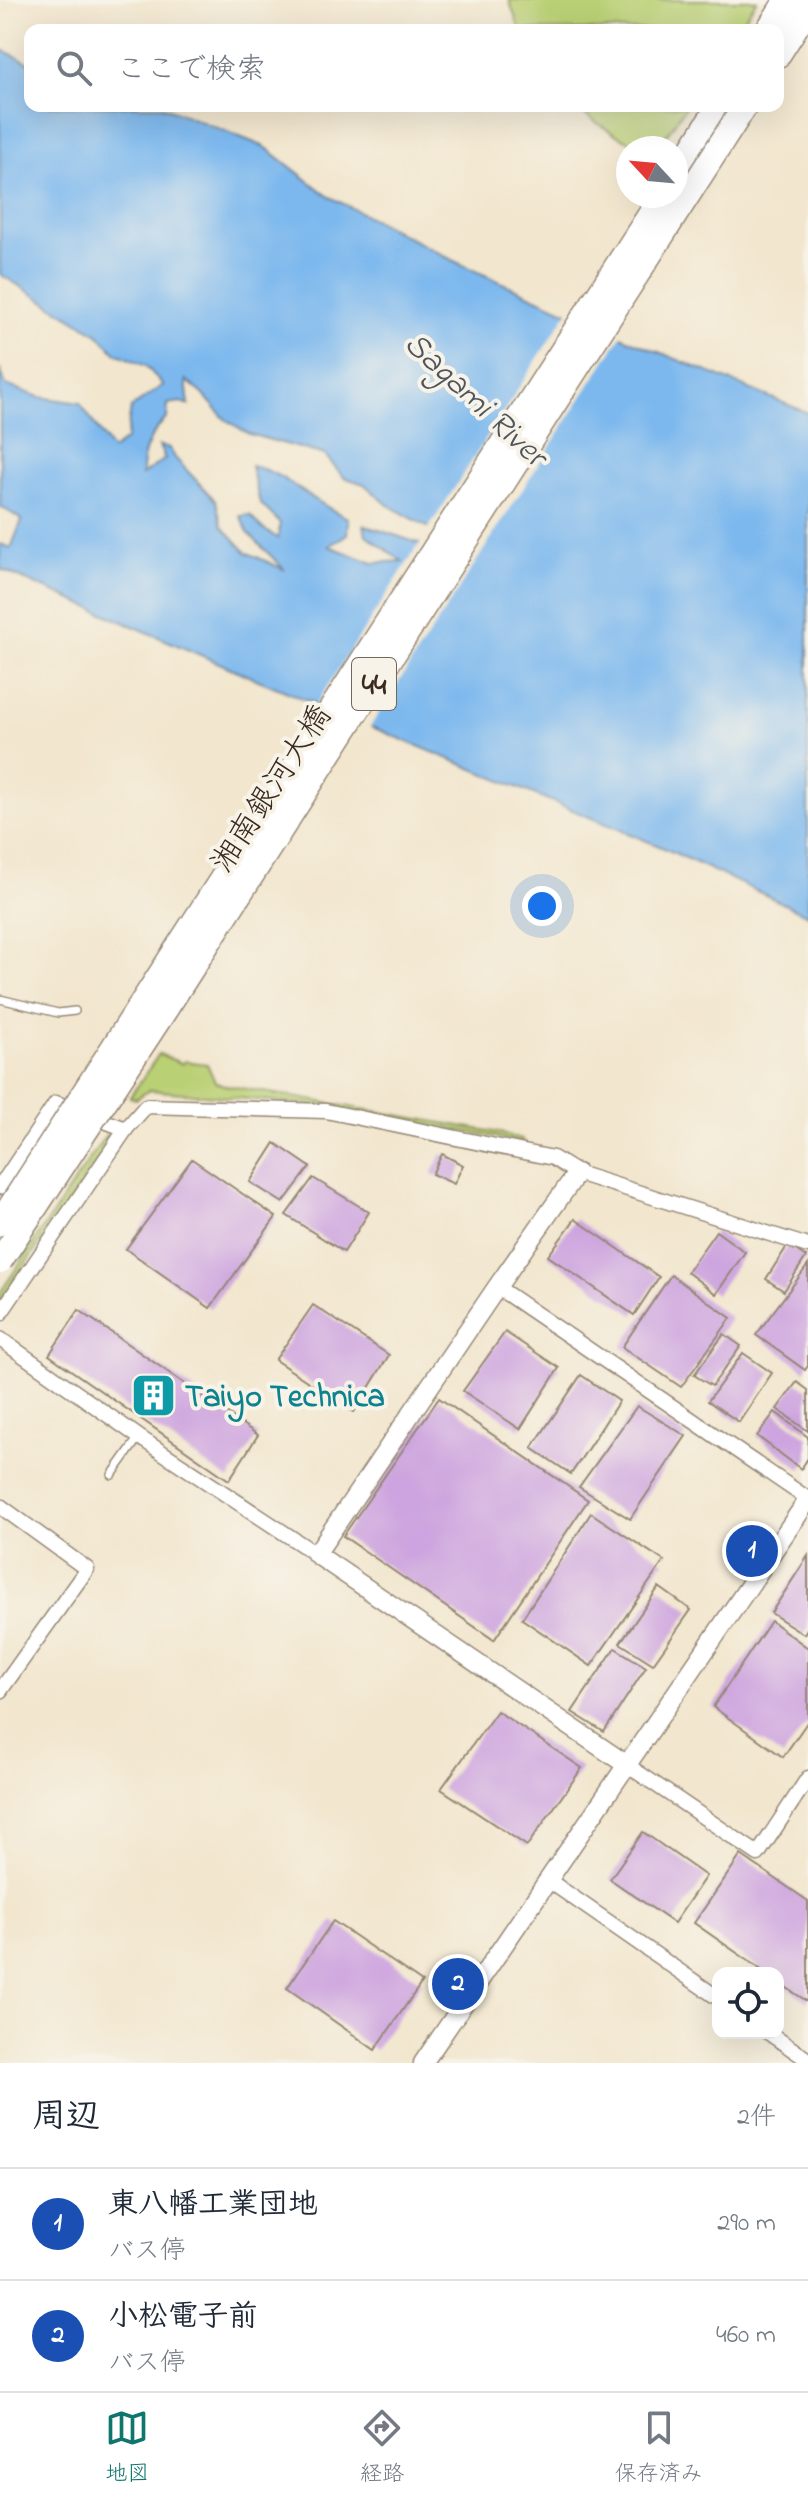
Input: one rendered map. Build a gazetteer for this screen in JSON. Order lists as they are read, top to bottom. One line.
{"streets":{"main road":["44","湘南銀河大橋"]},"water":["Sagami River"],"places":{"building":["Taiyo Technica"]},"north":"top left","page":{"search":"ここで検索","pins":["1","2"],"heading":["周辺","2件"],"list":[{"mark":"1","name":"東八幡工業団地","note":"バス停","value":"290 m"},{"mark":"2","name":"小松電子前","note":"バス停","value":"460 m"}],"nav":["地図","経路","保存済み"]}}
